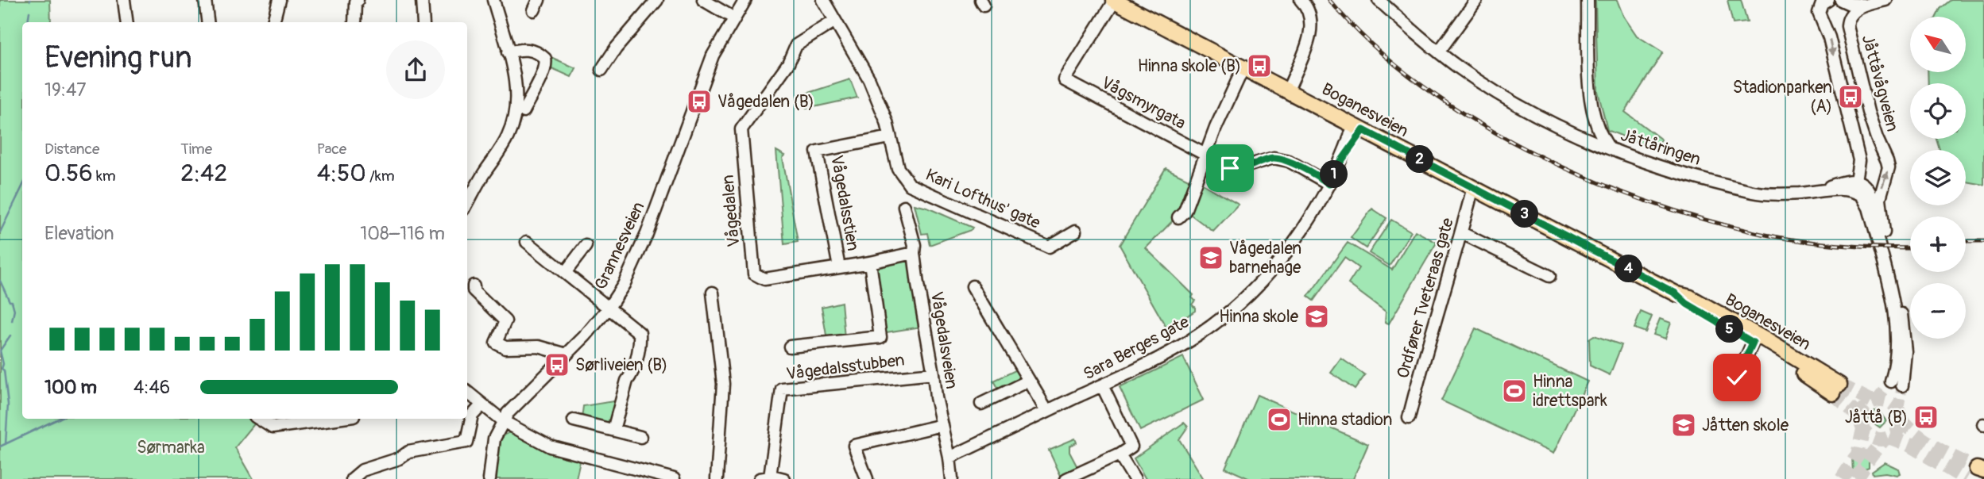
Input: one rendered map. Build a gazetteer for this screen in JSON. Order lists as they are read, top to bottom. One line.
{"streets":{"main road":["Boganesveien"],"street":["Jåttåvågveien","Vågsmyrgata","Jåttåringen","Kari Lofthus' gate","Vågedalsstien","Vågedalen","Grannesveien","Ordfører Tveteraas gate","Vågedalsveien","Sara Berges gate","Vågedalsstubben"]},"crossings":[["Jåttåvågveien","Jåttåringen"],["Vågsmyrgata","Boganesveien"],["Vågsmyrgata","Sara Berges gate"],["Boganesveien","Ordfører Tveteraas gate"],["Boganesveien","Sara Berges gate"],["Kari Lofthus' gate","Vågedalsstien"],["Kari Lofthus' gate","Vågedalen"],["Vågedalsstien","Vågedalen"],["Vågedalen","Vågedalsveien"],["Vågedalsveien","Sara Berges gate"],["Vågedalsveien","Vågedalsstubben"]],"parks":["Sørmarka"],"places":{"bus stop":["Hinna skole (B)","Stadionparken (A)","Vågedalen (B)","Sørliveien (B)","Jåttå (B)"],"school or university":["Vågedalen barnehage","Hinna skole","Jåtten skole"],"sports":["Hinna idrettspark","Hinna stadion"]},"north":"top left","page":{"map_buttons":["+","−"],"heading":["Evening run","19:47"],"stats":[["Distance","0.56 km"],["Time","2:42"],["Pace","4:50 /km"]],"pins":["2","1","3","4","5"],"chart":["Elevation","108–116 m"],"list":[{"name":"100 m","note":"4:46"}]}}
